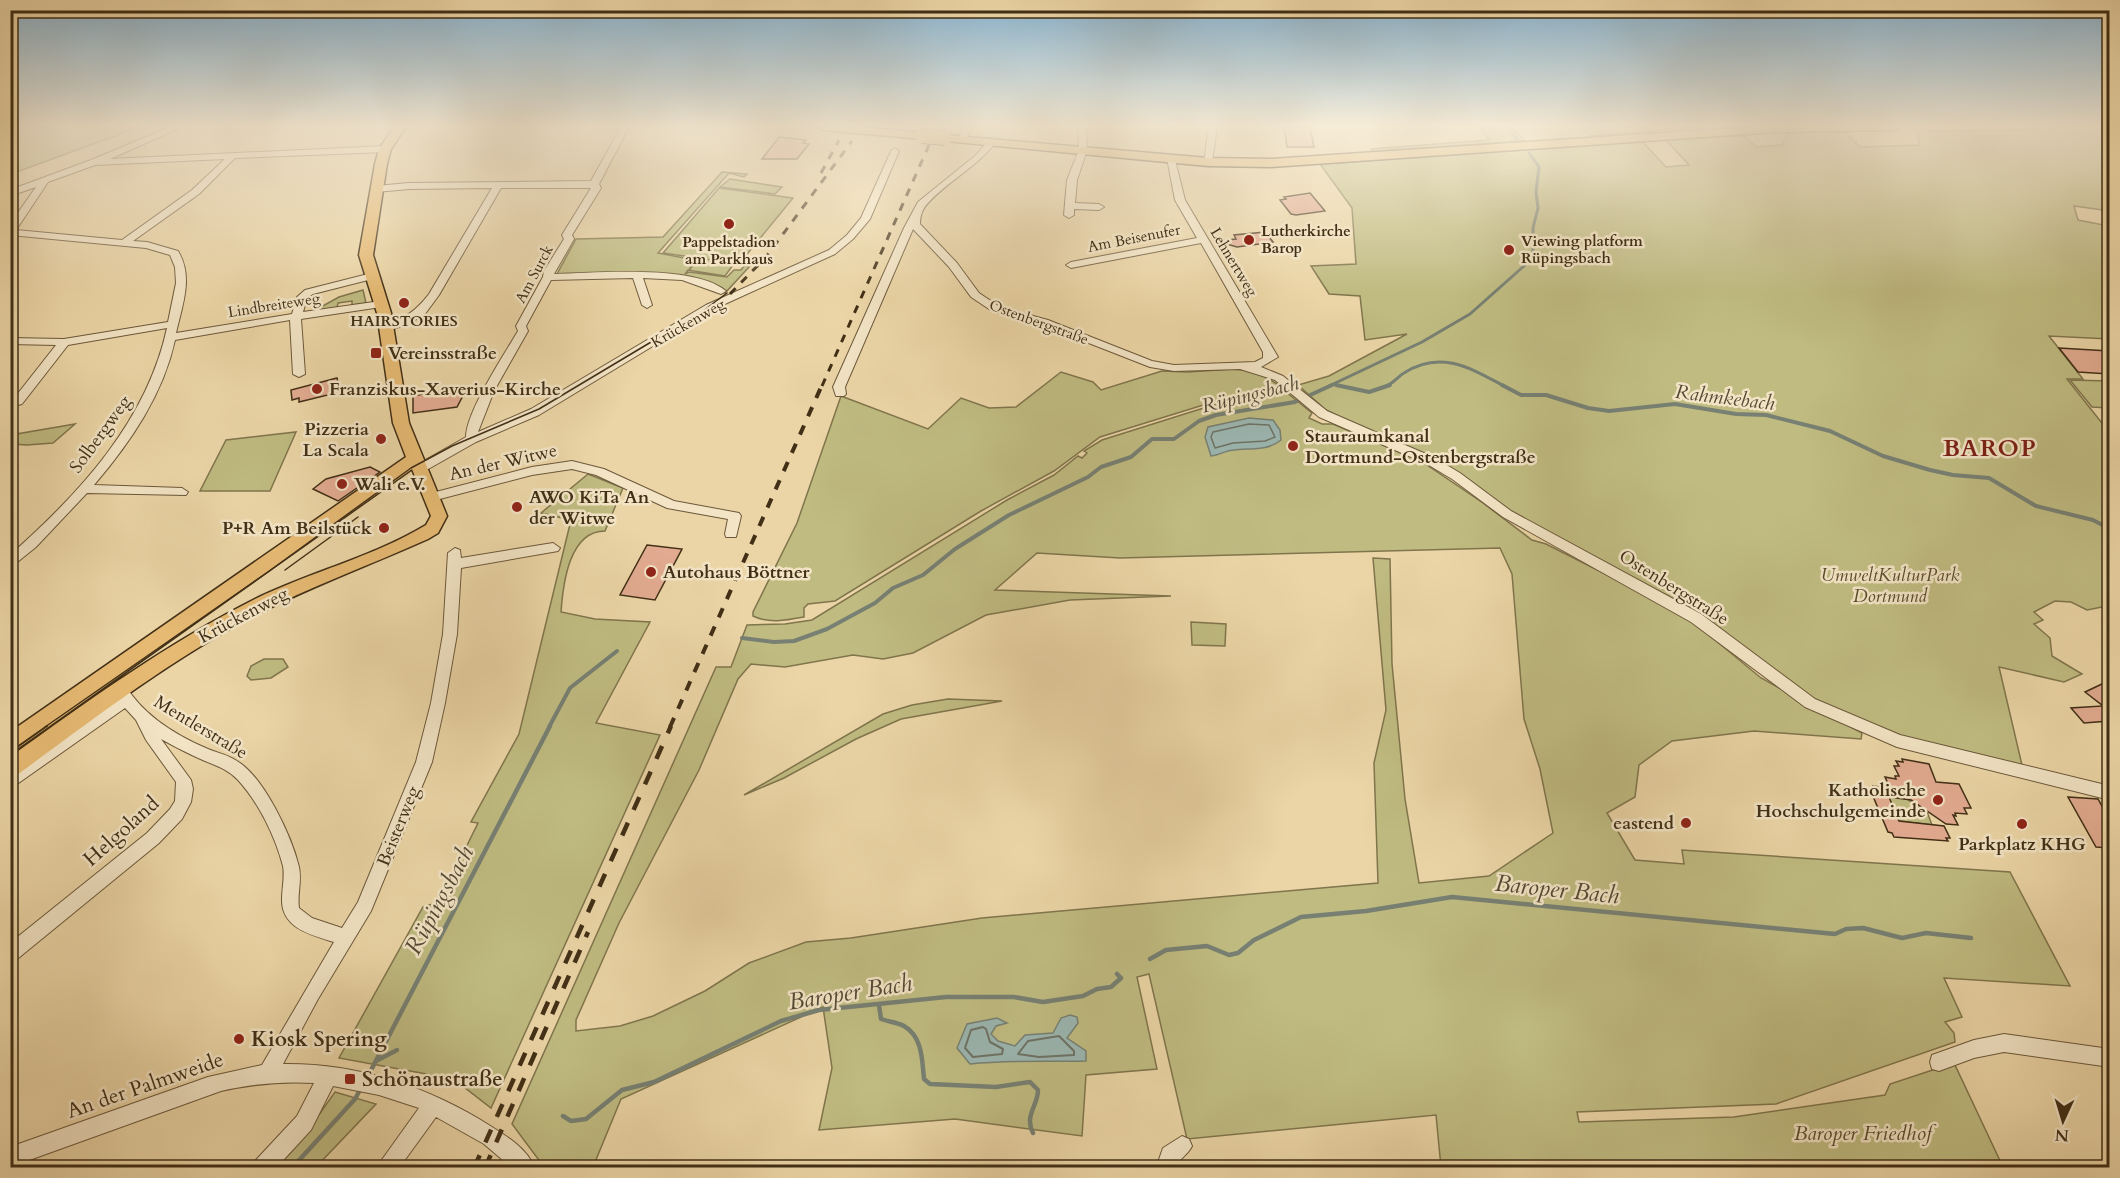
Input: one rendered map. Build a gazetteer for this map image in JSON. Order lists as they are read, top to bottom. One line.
{"streets":{"main road":["Krückenweg"],"street":["Am Beisenufer","Lehnertweg","Am Surck","Lindbreiteweg","Ostenbergstraße","Solbergweg","An der Witwe","Mentlerstraße","Beisterweg","Helgoland","An der Palmweide"]},"crossings":[["Am Beisenufer","Lehnertweg"],["Lehnertweg","Ostenbergstraße"],["Am Surck","Krückenweg"],["Lindbreiteweg","Solbergweg"],["Krückenweg","An der Witwe"],["Krückenweg","Mentlerstraße"],["Mentlerstraße","Beisterweg"],["Mentlerstraße","Helgoland"],["Beisterweg","An der Palmweide"]],"districts":["BAROP"],"water":["Rüpingsbach","Rahmkebach","Baroper Bach"],"parks":["UmweltKulturPark Dortmund","Baroper Friedhof"],"places":{"other":["Pappelstadion am Parkhaus","Lutherkirche Barop","Viewing platform Rüpingsbach","HAIRSTORIES","Franziskus-Xaverius-Kirche","Pizzeria La Scala","Stauraumkanal Dortmund-Ostenbergstraße","Wali e.V.","AWO KiTa An der Witwe","P+R Am Beilstück","Autohaus Böttner","Katholische Hochschulgemeinde","eastend","Parkplatz KHG","Kiosk Spering"],"transit":["Vereinsstraße","Schönaustraße"]},"north":"bottom"}
